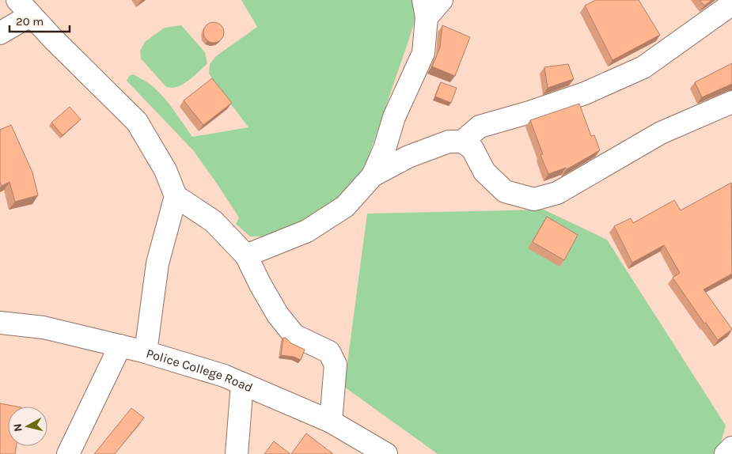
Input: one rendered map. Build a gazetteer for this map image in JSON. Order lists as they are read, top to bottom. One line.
{"streets":{"street":["Police College Road"]},"scale_bar":"20 m","north":"left"}
